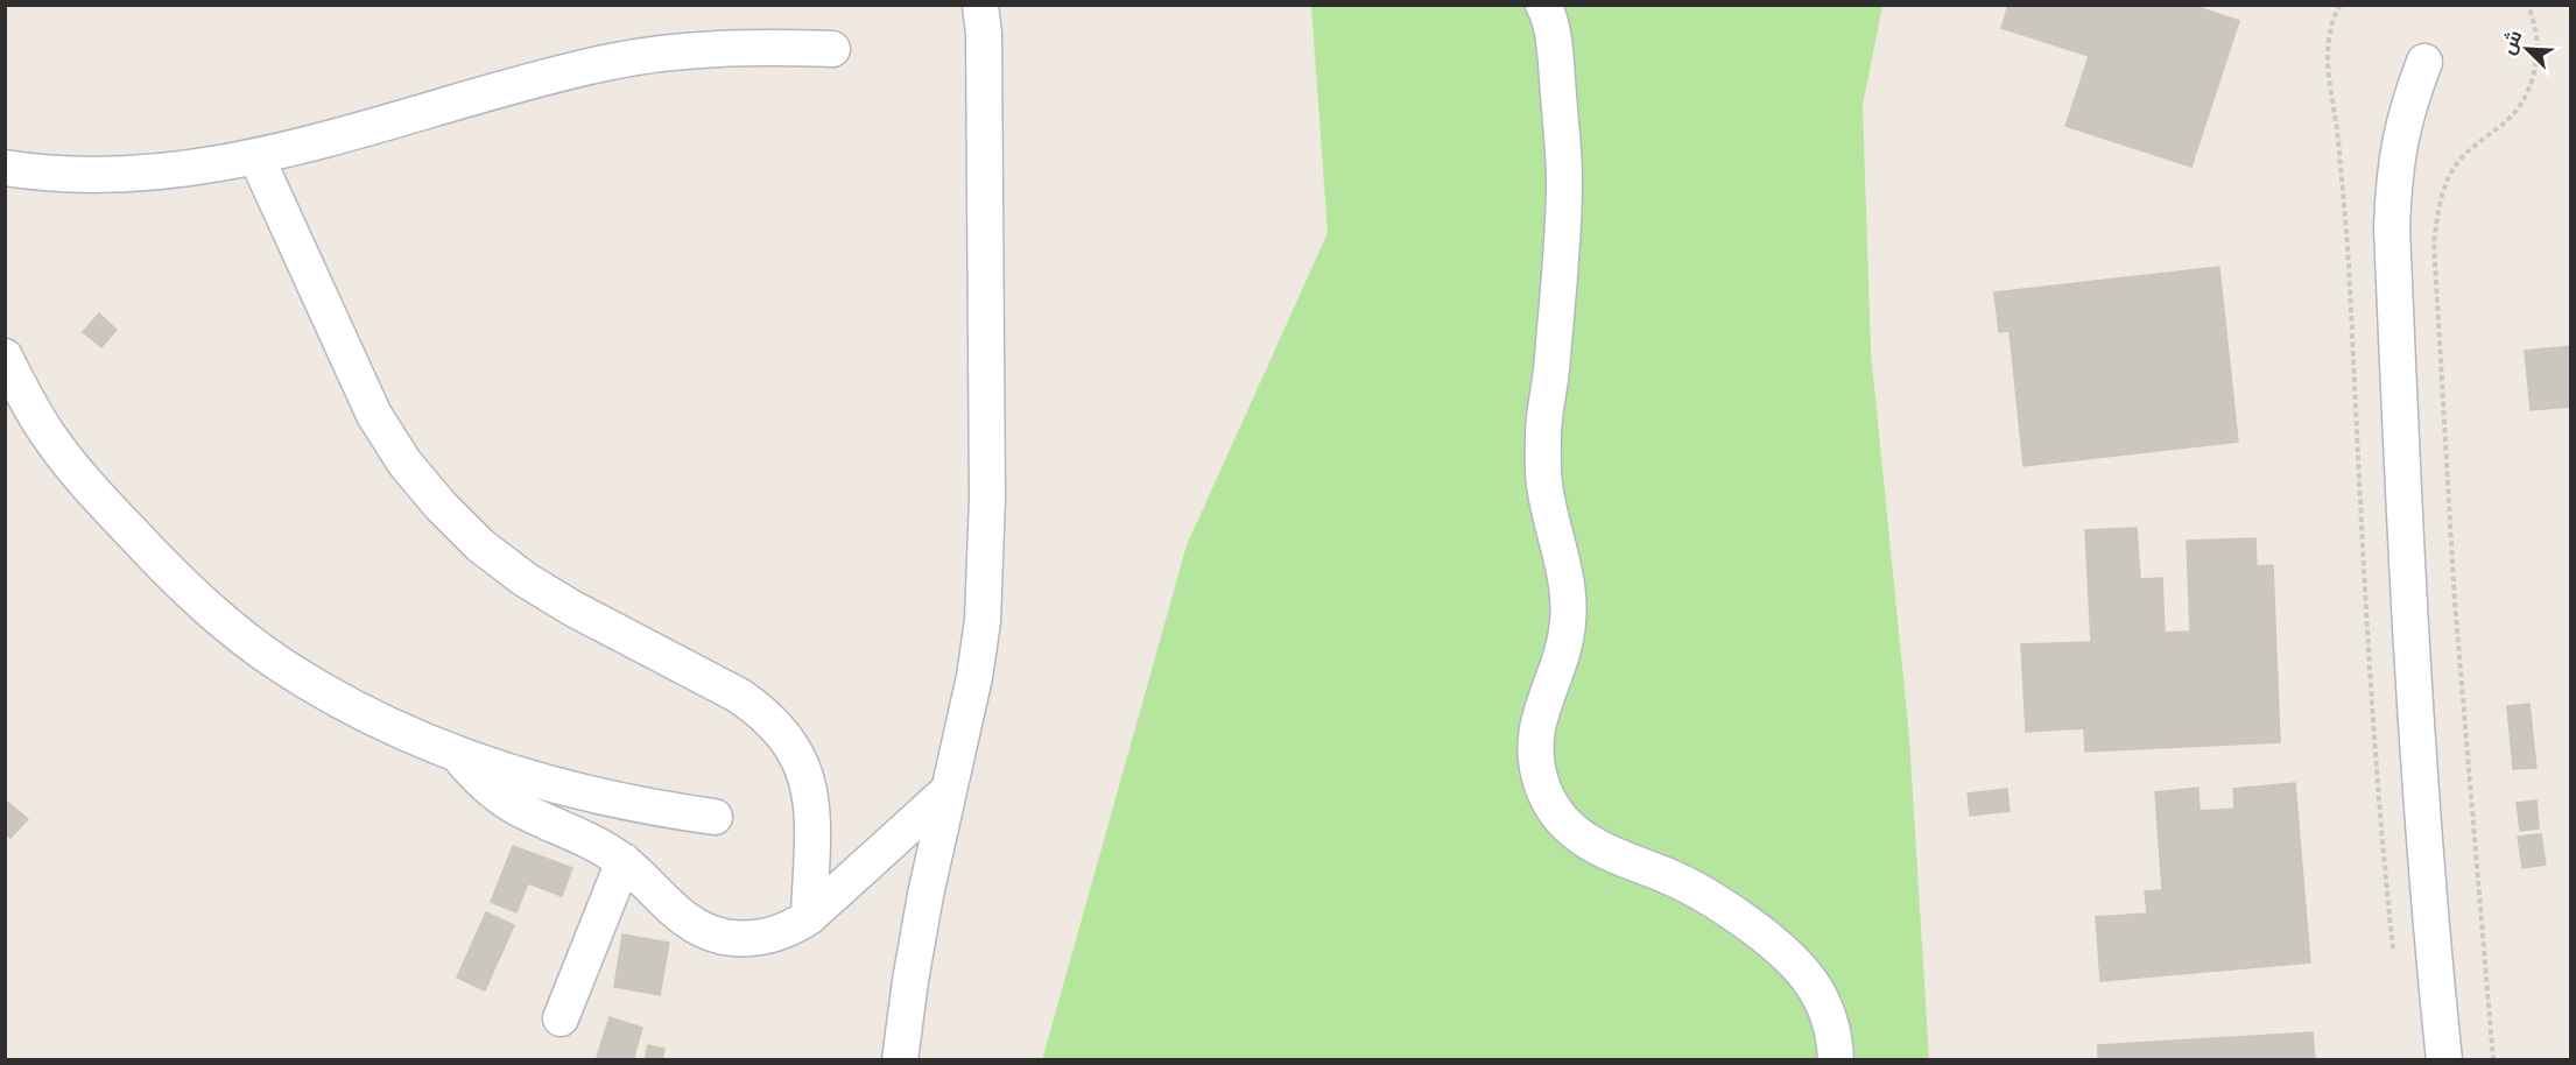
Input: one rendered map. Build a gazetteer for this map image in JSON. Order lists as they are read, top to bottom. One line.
{"north":"top left"}
